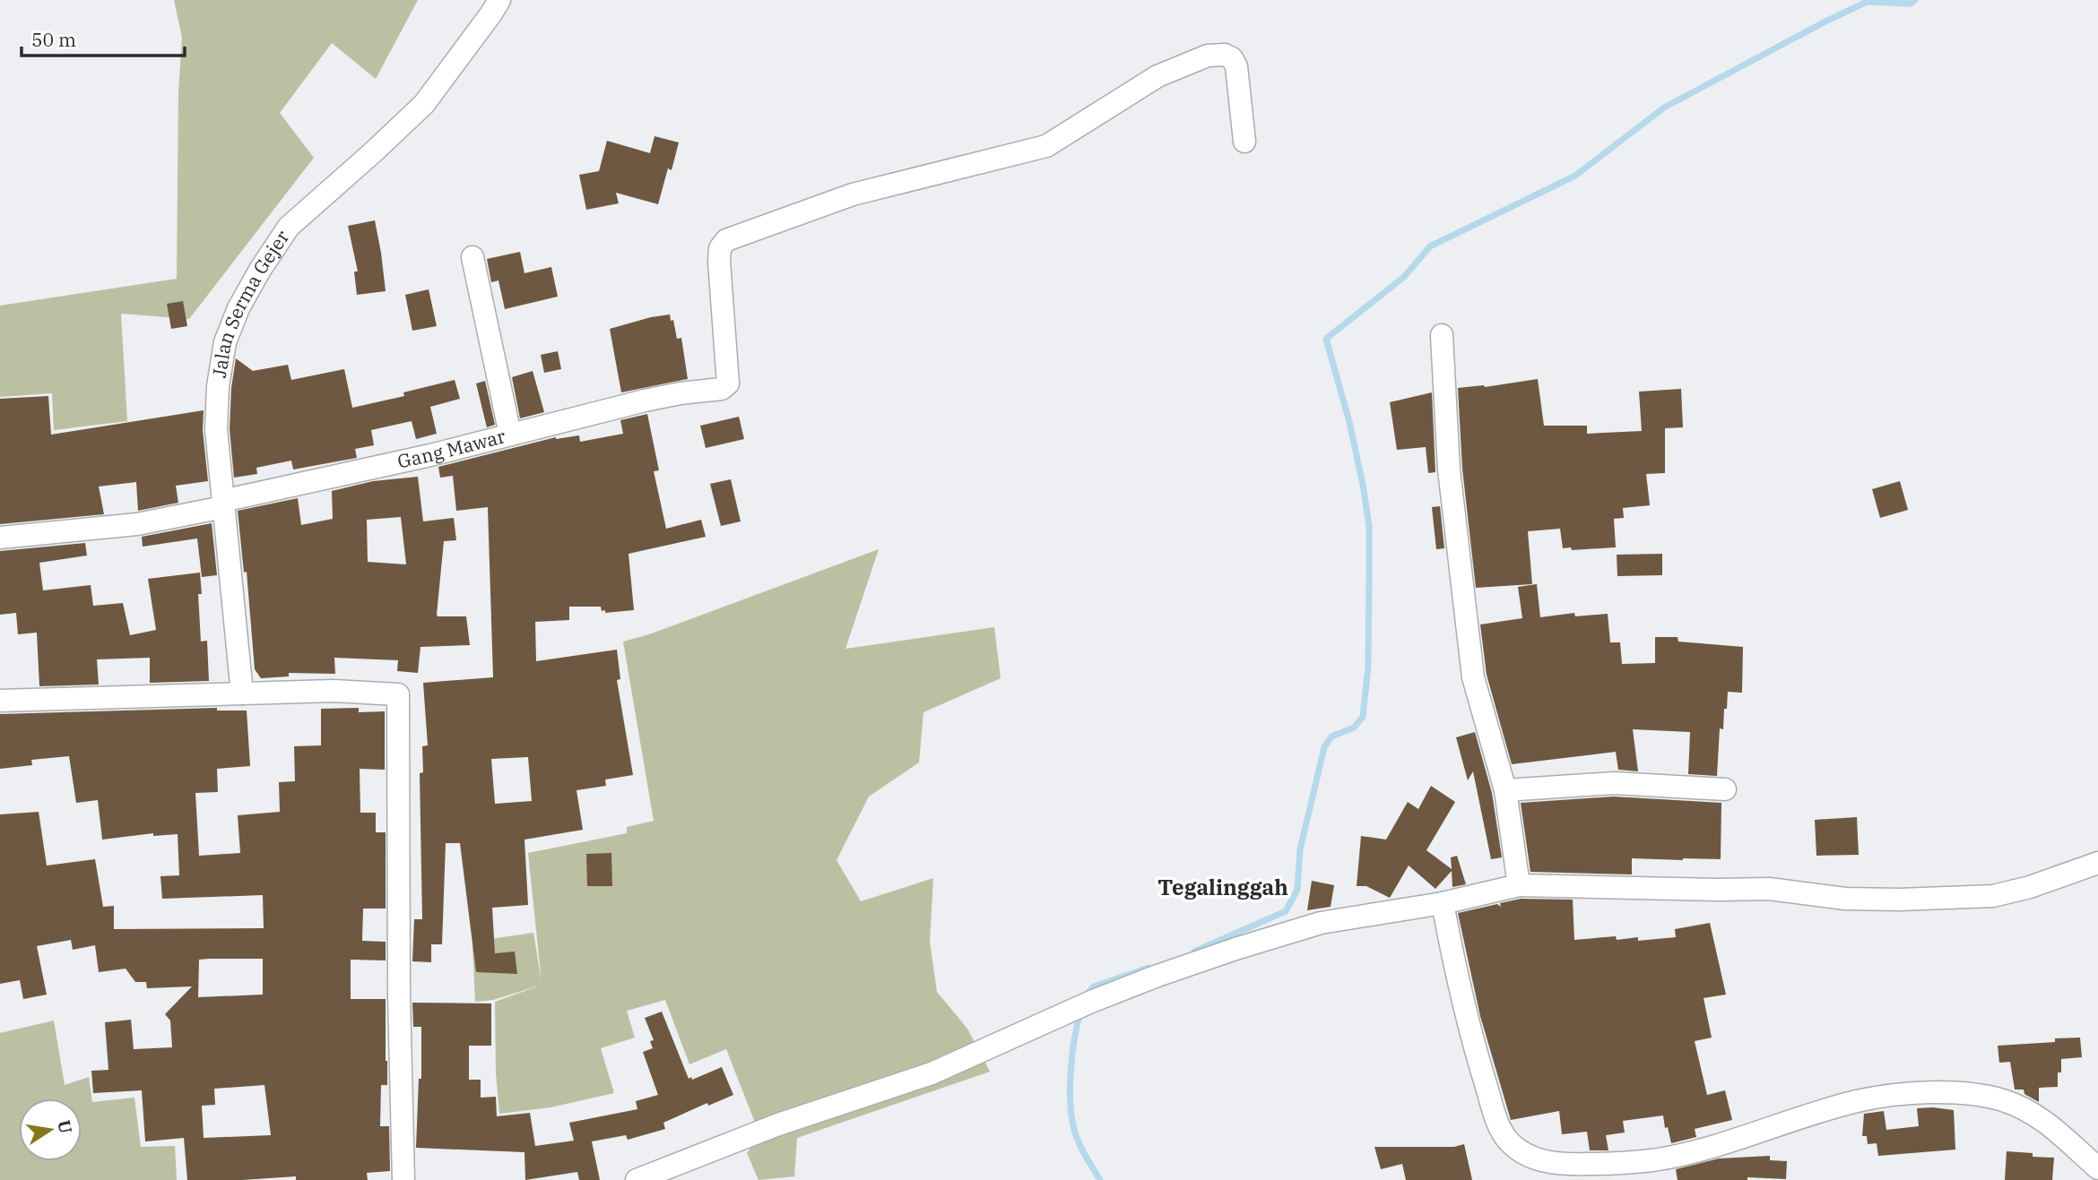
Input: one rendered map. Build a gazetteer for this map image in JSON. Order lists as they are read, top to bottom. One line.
{"streets":{"street":["Jalan Serma Gejer","Gang Mawar"]},"crossings":[["Jalan Serma Gejer","Gang Mawar"]],"districts":["Tegalinggah"],"scale_bar":"50 m","north":"right"}
